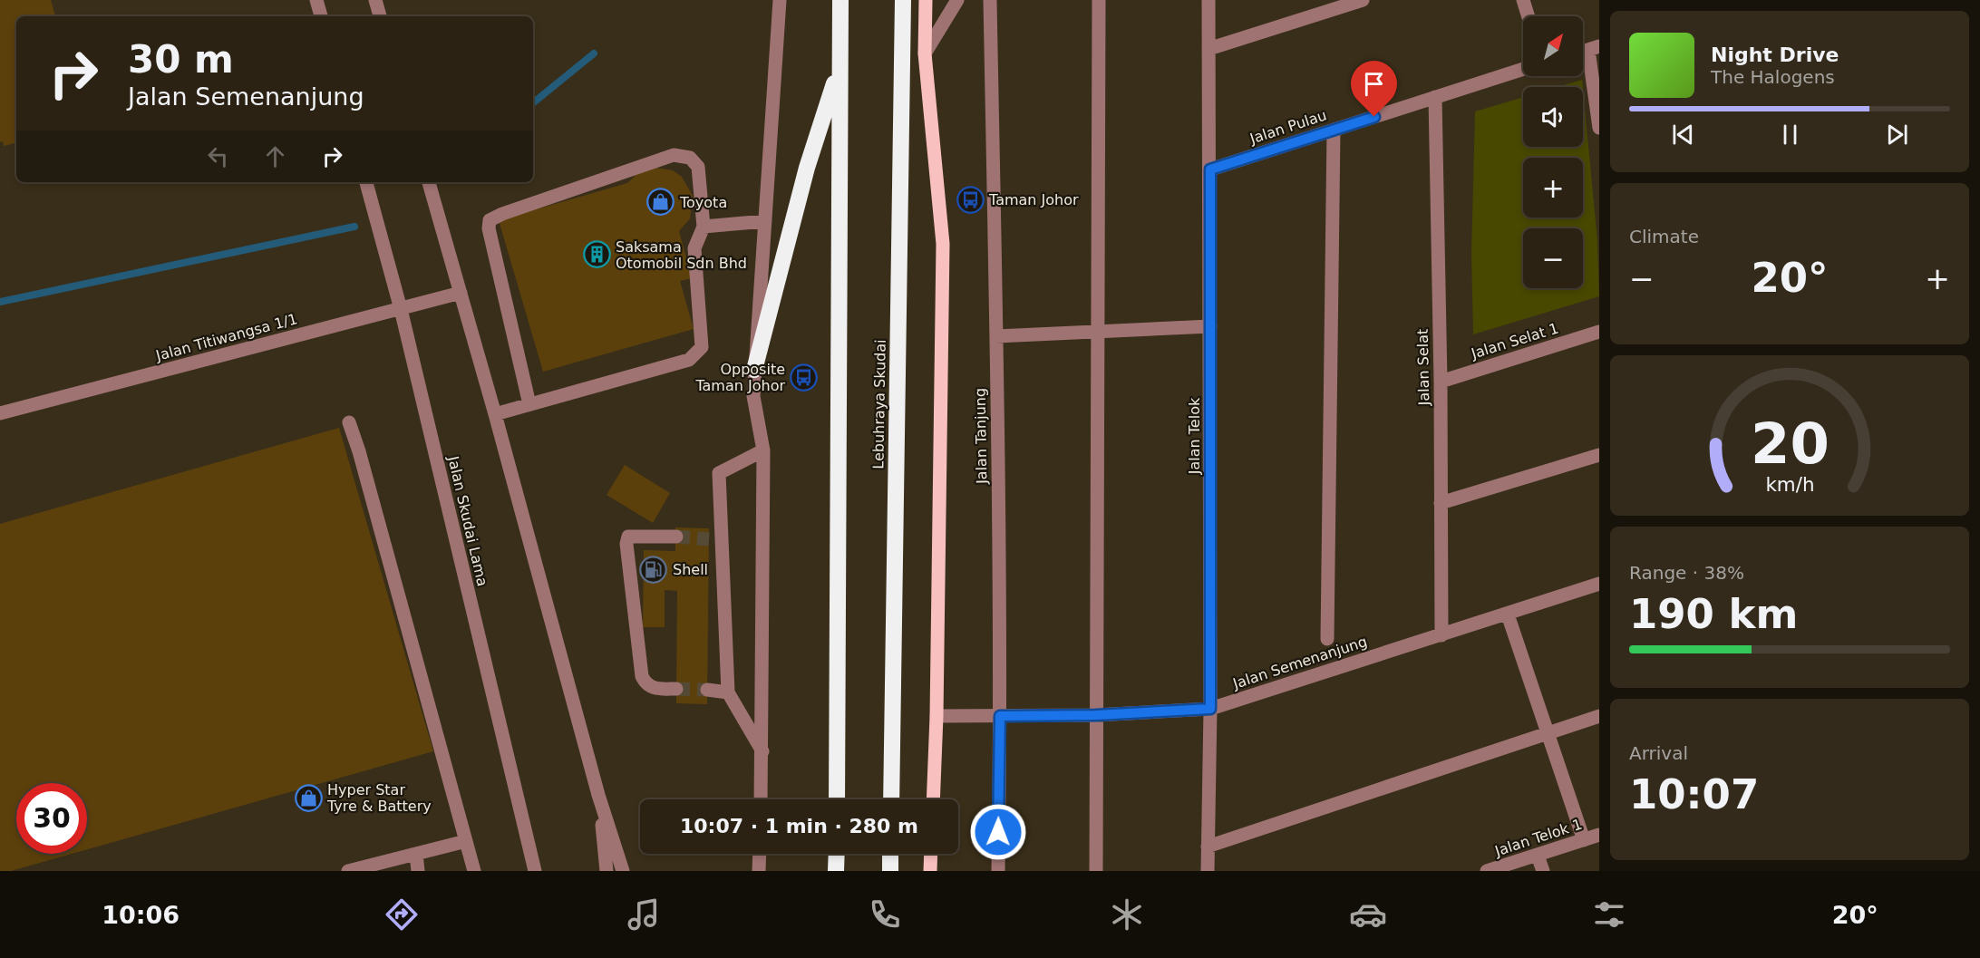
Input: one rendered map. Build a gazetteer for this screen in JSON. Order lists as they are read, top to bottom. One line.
{"streets":{"highway":["Lebuhraya Skudai"],"street":["Jalan Pulau","Jalan Titiwangsa 1/1","Jalan Selat 1","Jalan Selat","Jalan Tanjung","Jalan Telok","Jalan Skudai Lama","Jalan Semenanjung","Jalan Telok 1"]},"crossings":[["Jalan Pulau","Jalan Selat"],["Jalan Pulau","Jalan Telok"],["Jalan Titiwangsa 1/1","Jalan Skudai Lama"],["Jalan Selat 1","Jalan Selat"],["Jalan Selat","Jalan Semenanjung"],["Jalan Tanjung","Jalan Semenanjung"],["Jalan Telok","Jalan Semenanjung"]],"places":{"bus stop":["Taman Johor","Opposite Taman Johor"],"shop":["Toyota","Hyper Star Tyre & Battery"],"building":["Saksama Otomobil Sdn Bhd"],"fuel station":["Shell"]},"north":"top right","page":{"map_buttons":["+","−"],"turn":["30 m","Jalan Semenanjung"],"song":["Night Drive","The Halogens"],"tile":["Climate",["Range · 38%","190 km"],["Arrival","10:07"]],"heat":["−","20°","+"],"limit":"30","trip":"10:07 · 1 min · 280 m","tabs":["10:06","20°"],"gauge":["20","km/h"]}}
